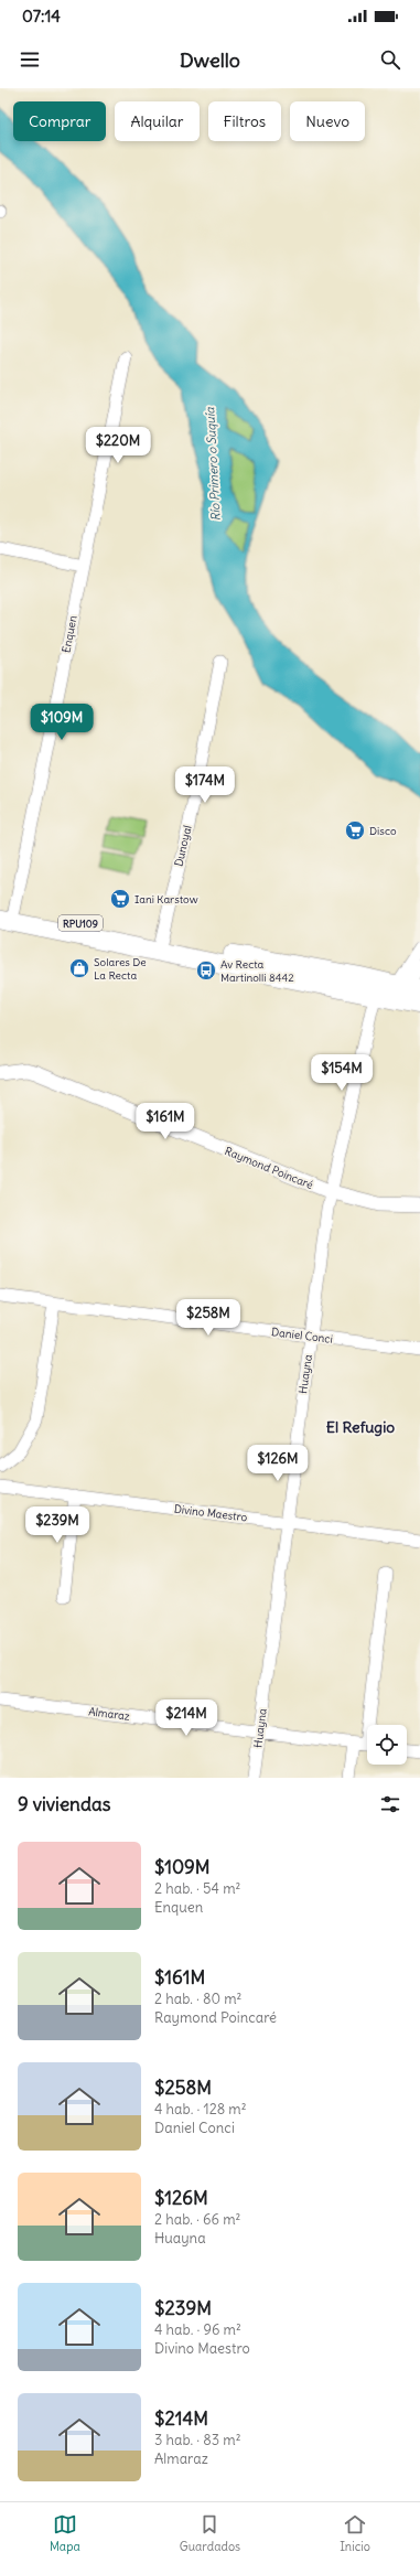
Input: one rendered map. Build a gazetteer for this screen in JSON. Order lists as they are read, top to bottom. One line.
{"streets":{"main road":["RPU109"],"street":["Enquen","Dunoyal","Raymond Poincaré","Daniel Conci","Huayna","Divino Maestro","Almaraz"]},"crossings":[["Enquen","RPU109"],["Dunoyal","RPU109"],["RPU109","Huayna"],["Raymond Poincaré","Huayna"],["Daniel Conci","Huayna"],["Huayna","Divino Maestro"],["Huayna","Almaraz"]],"districts":["El Refugio"],"water":["Río Primero o Suquía"],"places":{"supermarket":["Disco","Iani Karstow"],"shop":["Solares De La Recta"],"bus stop":["Av Recta Martinolli 8442"]},"page":{"status":"07:14","header":"Dwello","chip":["Comprar","Alquilar","Filtros","Nuevo"],"price":["$220M","$109M","$174M","$154M","$161M","$258M","$126M","$239M","$214M"],"heading":"9 viviendas","list":[{"name":"$109M","note":"2 hab. · 54 m² · Enquen"},{"name":"$161M","note":"2 hab. · 80 m² · Raymond Poincaré"},{"name":"$258M","note":"4 hab. · 128 m² · Daniel Conci"},{"name":"$126M","note":"2 hab. · 66 m² · Huayna"},{"name":"$239M","note":"4 hab. · 96 m² · Divino Maestro"},{"name":"$214M","note":"3 hab. · 83 m² · Almaraz"}],"tabs":["Mapa","Guardados","Inicio"]}}
